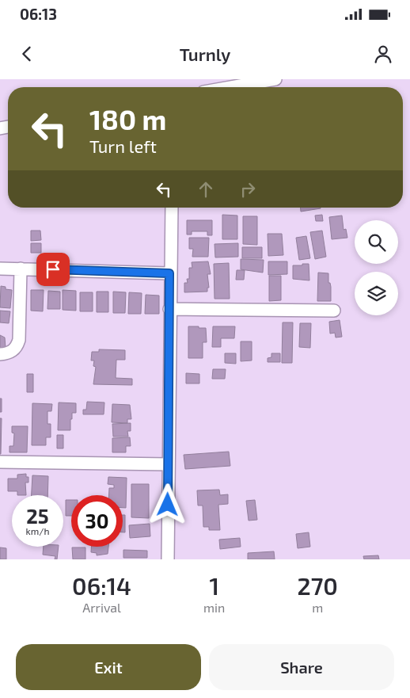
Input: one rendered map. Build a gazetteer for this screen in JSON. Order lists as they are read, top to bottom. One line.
{"page":{"status":"06:13","header":"Turnly","turn":["180 m","Turn left"],"speed":"25 km/h","limit":"30","eta":["06:14","Arrival","1","min","270","m"],"buttons":["Exit","Share"]}}
